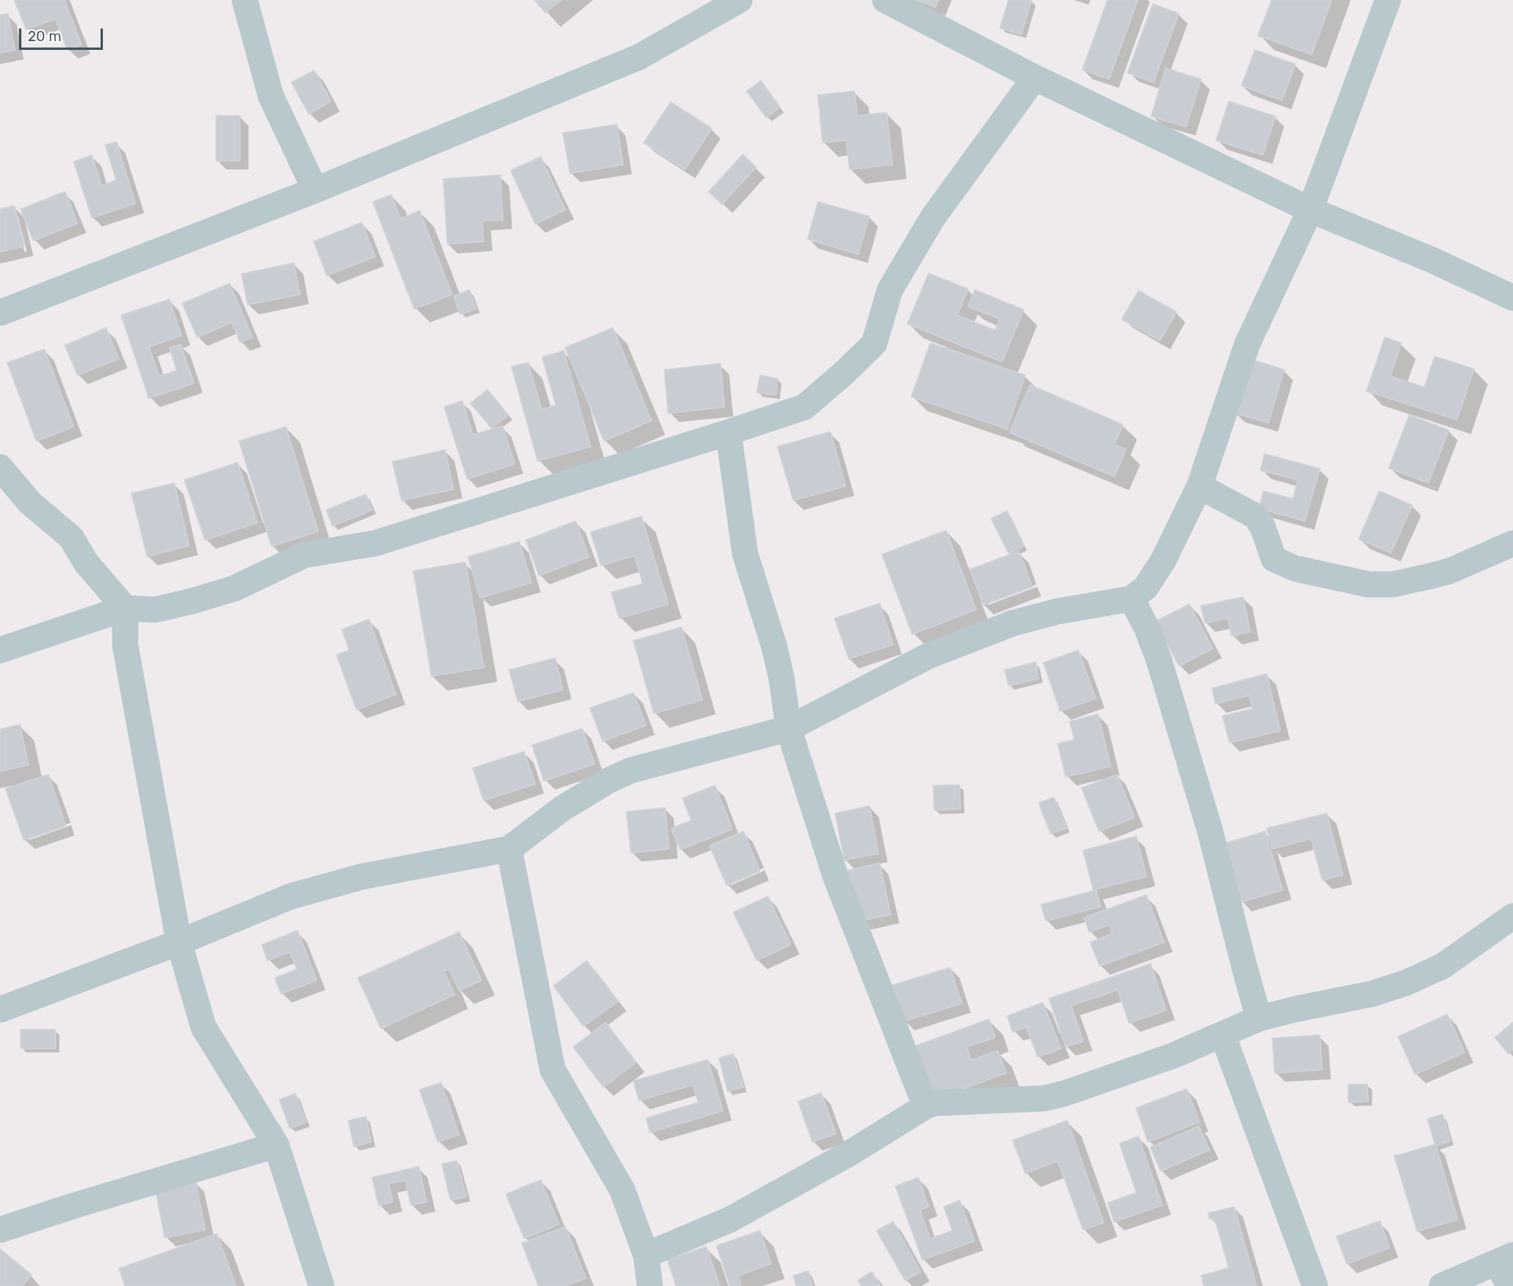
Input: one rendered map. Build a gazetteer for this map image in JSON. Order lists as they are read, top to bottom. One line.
{"scale_bar":"20 m"}
